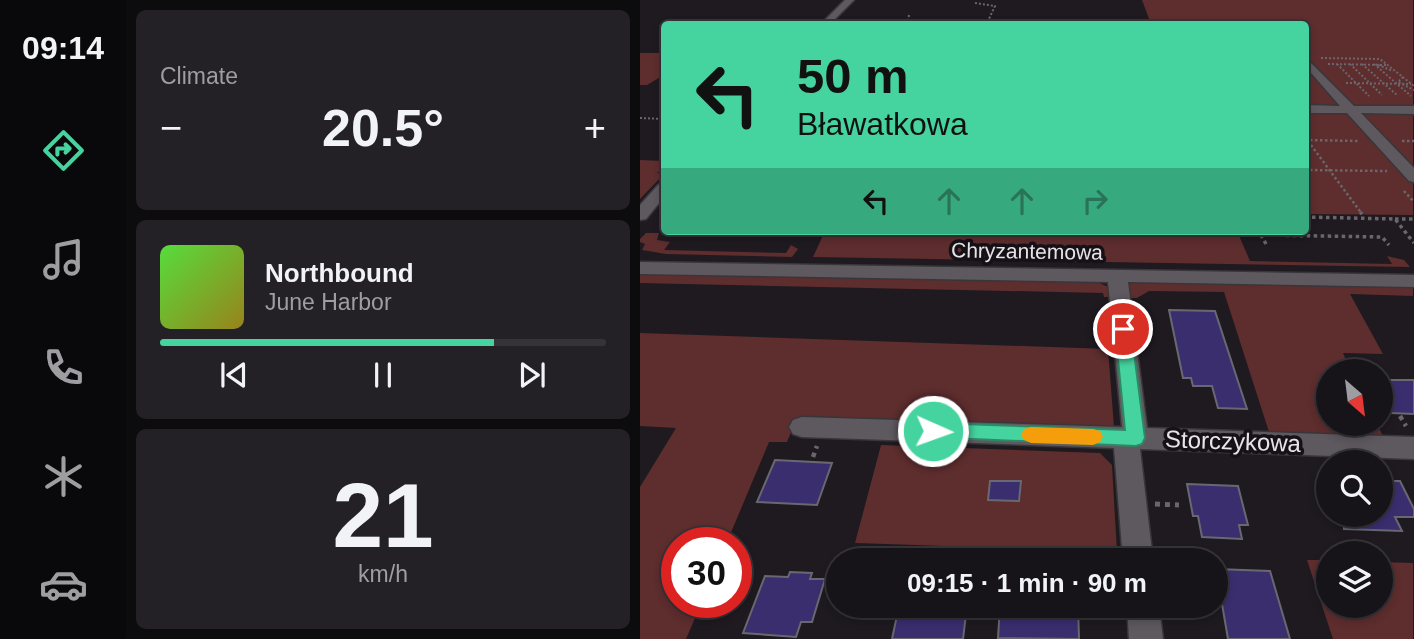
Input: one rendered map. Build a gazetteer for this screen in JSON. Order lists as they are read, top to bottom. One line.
{"streets":{"street":["Chryzantemowa","Storczykowa"]},"north":"bottom right","page":{"tabs":"09:14","tile":["Climate",["21","km/h"]],"turn":["50 m","Bławatkowa"],"heat":["−","20.5°","+"],"song":["Northbound","June Harbor"],"limit":"30","trip":"09:15 · 1 min · 90 m"}}
